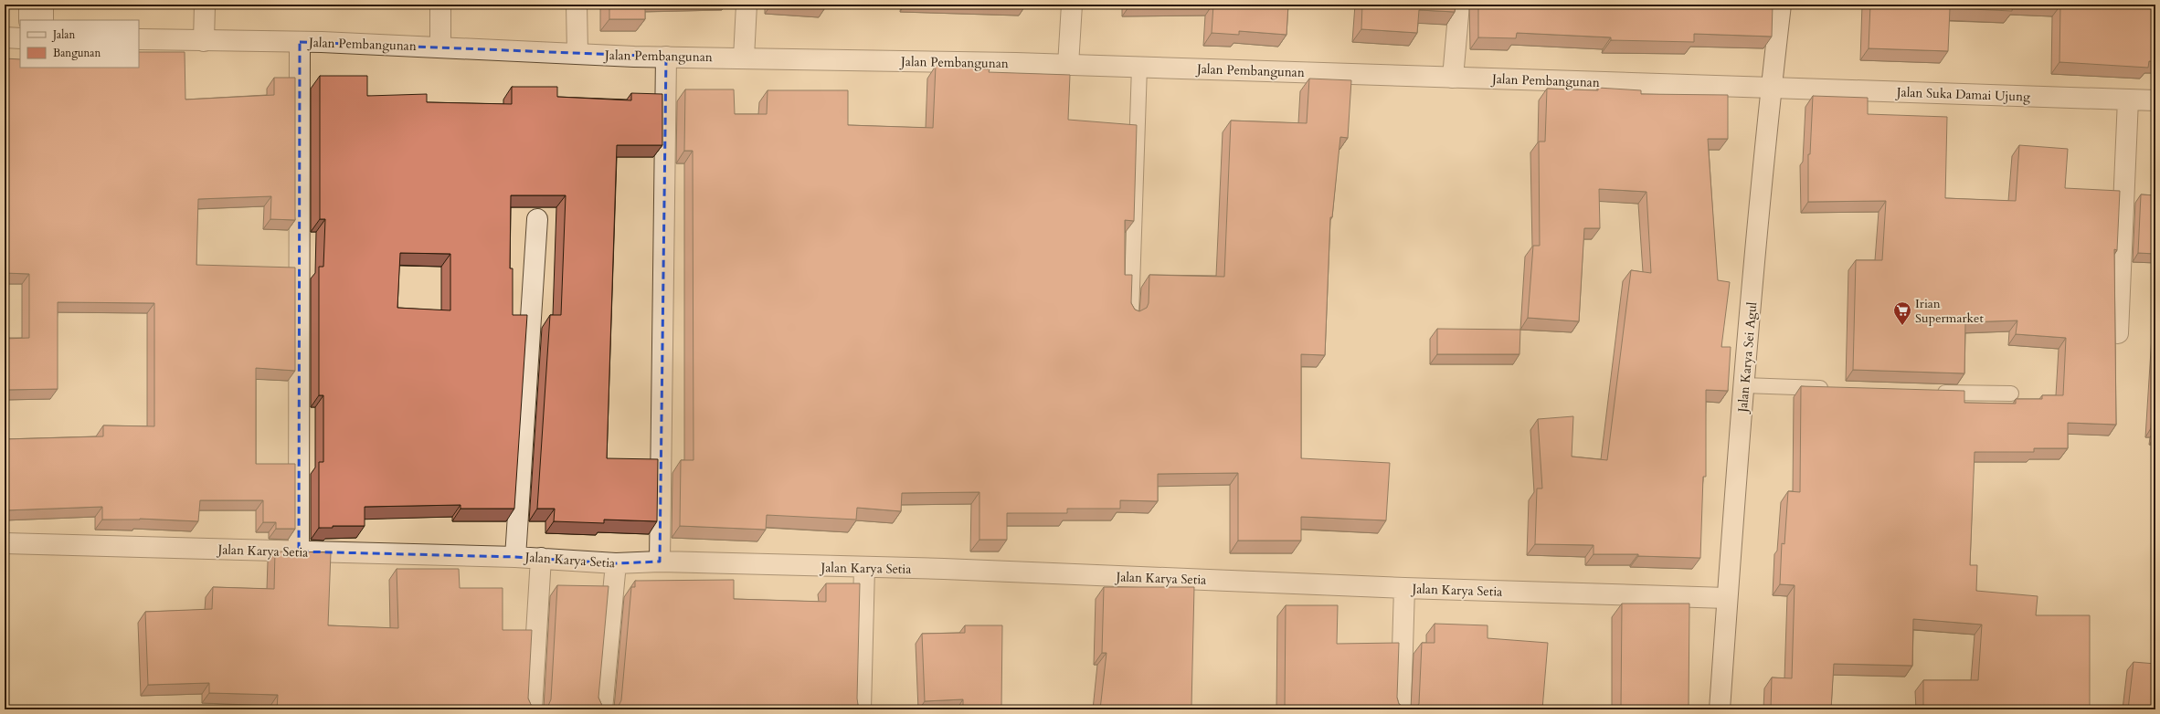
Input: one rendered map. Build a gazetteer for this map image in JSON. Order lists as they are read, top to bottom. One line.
{"streets":{"street":["Jalan Pembangunan","Jalan Suka Damai Ujung","Jalan Karya Sei Agul","Jalan Karya Setia"]},"crossings":[["Jalan Pembangunan","Jalan Suka Damai Ujung"],["Jalan Pembangunan","Jalan Karya Sei Agul"],["Jalan Suka Damai Ujung","Jalan Karya Sei Agul"],["Jalan Karya Sei Agul","Jalan Karya Setia"]],"places":{"supermarket":["Irian Supermarket"]},"legend":["Jalan","Bangunan"]}
